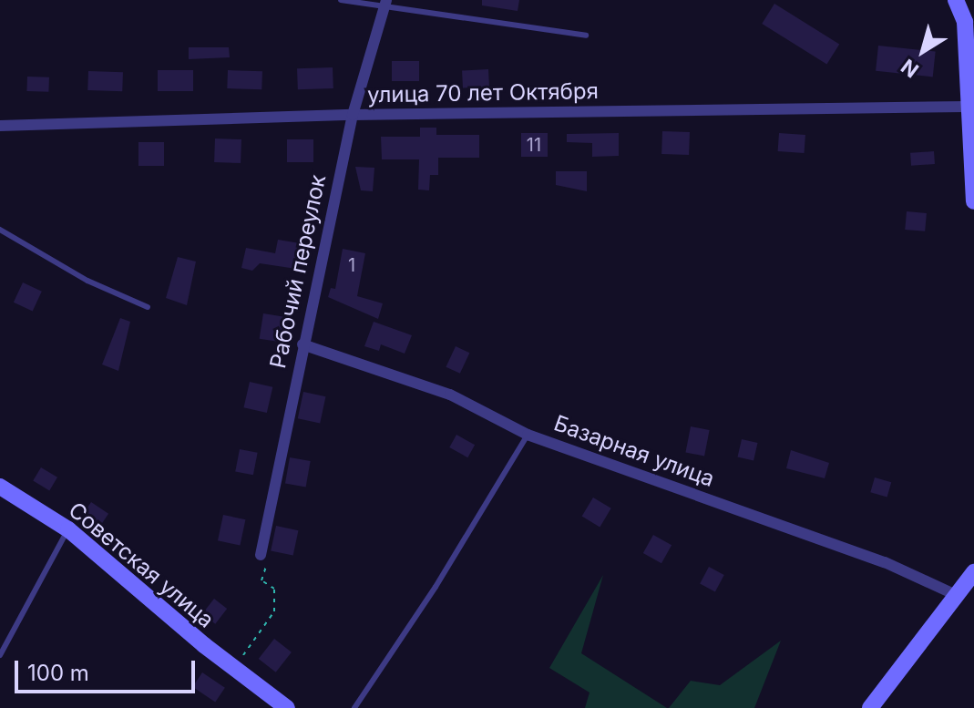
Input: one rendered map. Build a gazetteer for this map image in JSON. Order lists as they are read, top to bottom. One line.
{"streets":{"street":["улица 70 лет Октября","Рабочий переулок","Базарная улица","Советская улица"]},"crossings":[["улица 70 лет Октября","Рабочий переулок"],["Рабочий переулок","Базарная улица"]],"house_numbers":["11","1"],"scale_bar":"100 m","north":"bottom left"}
